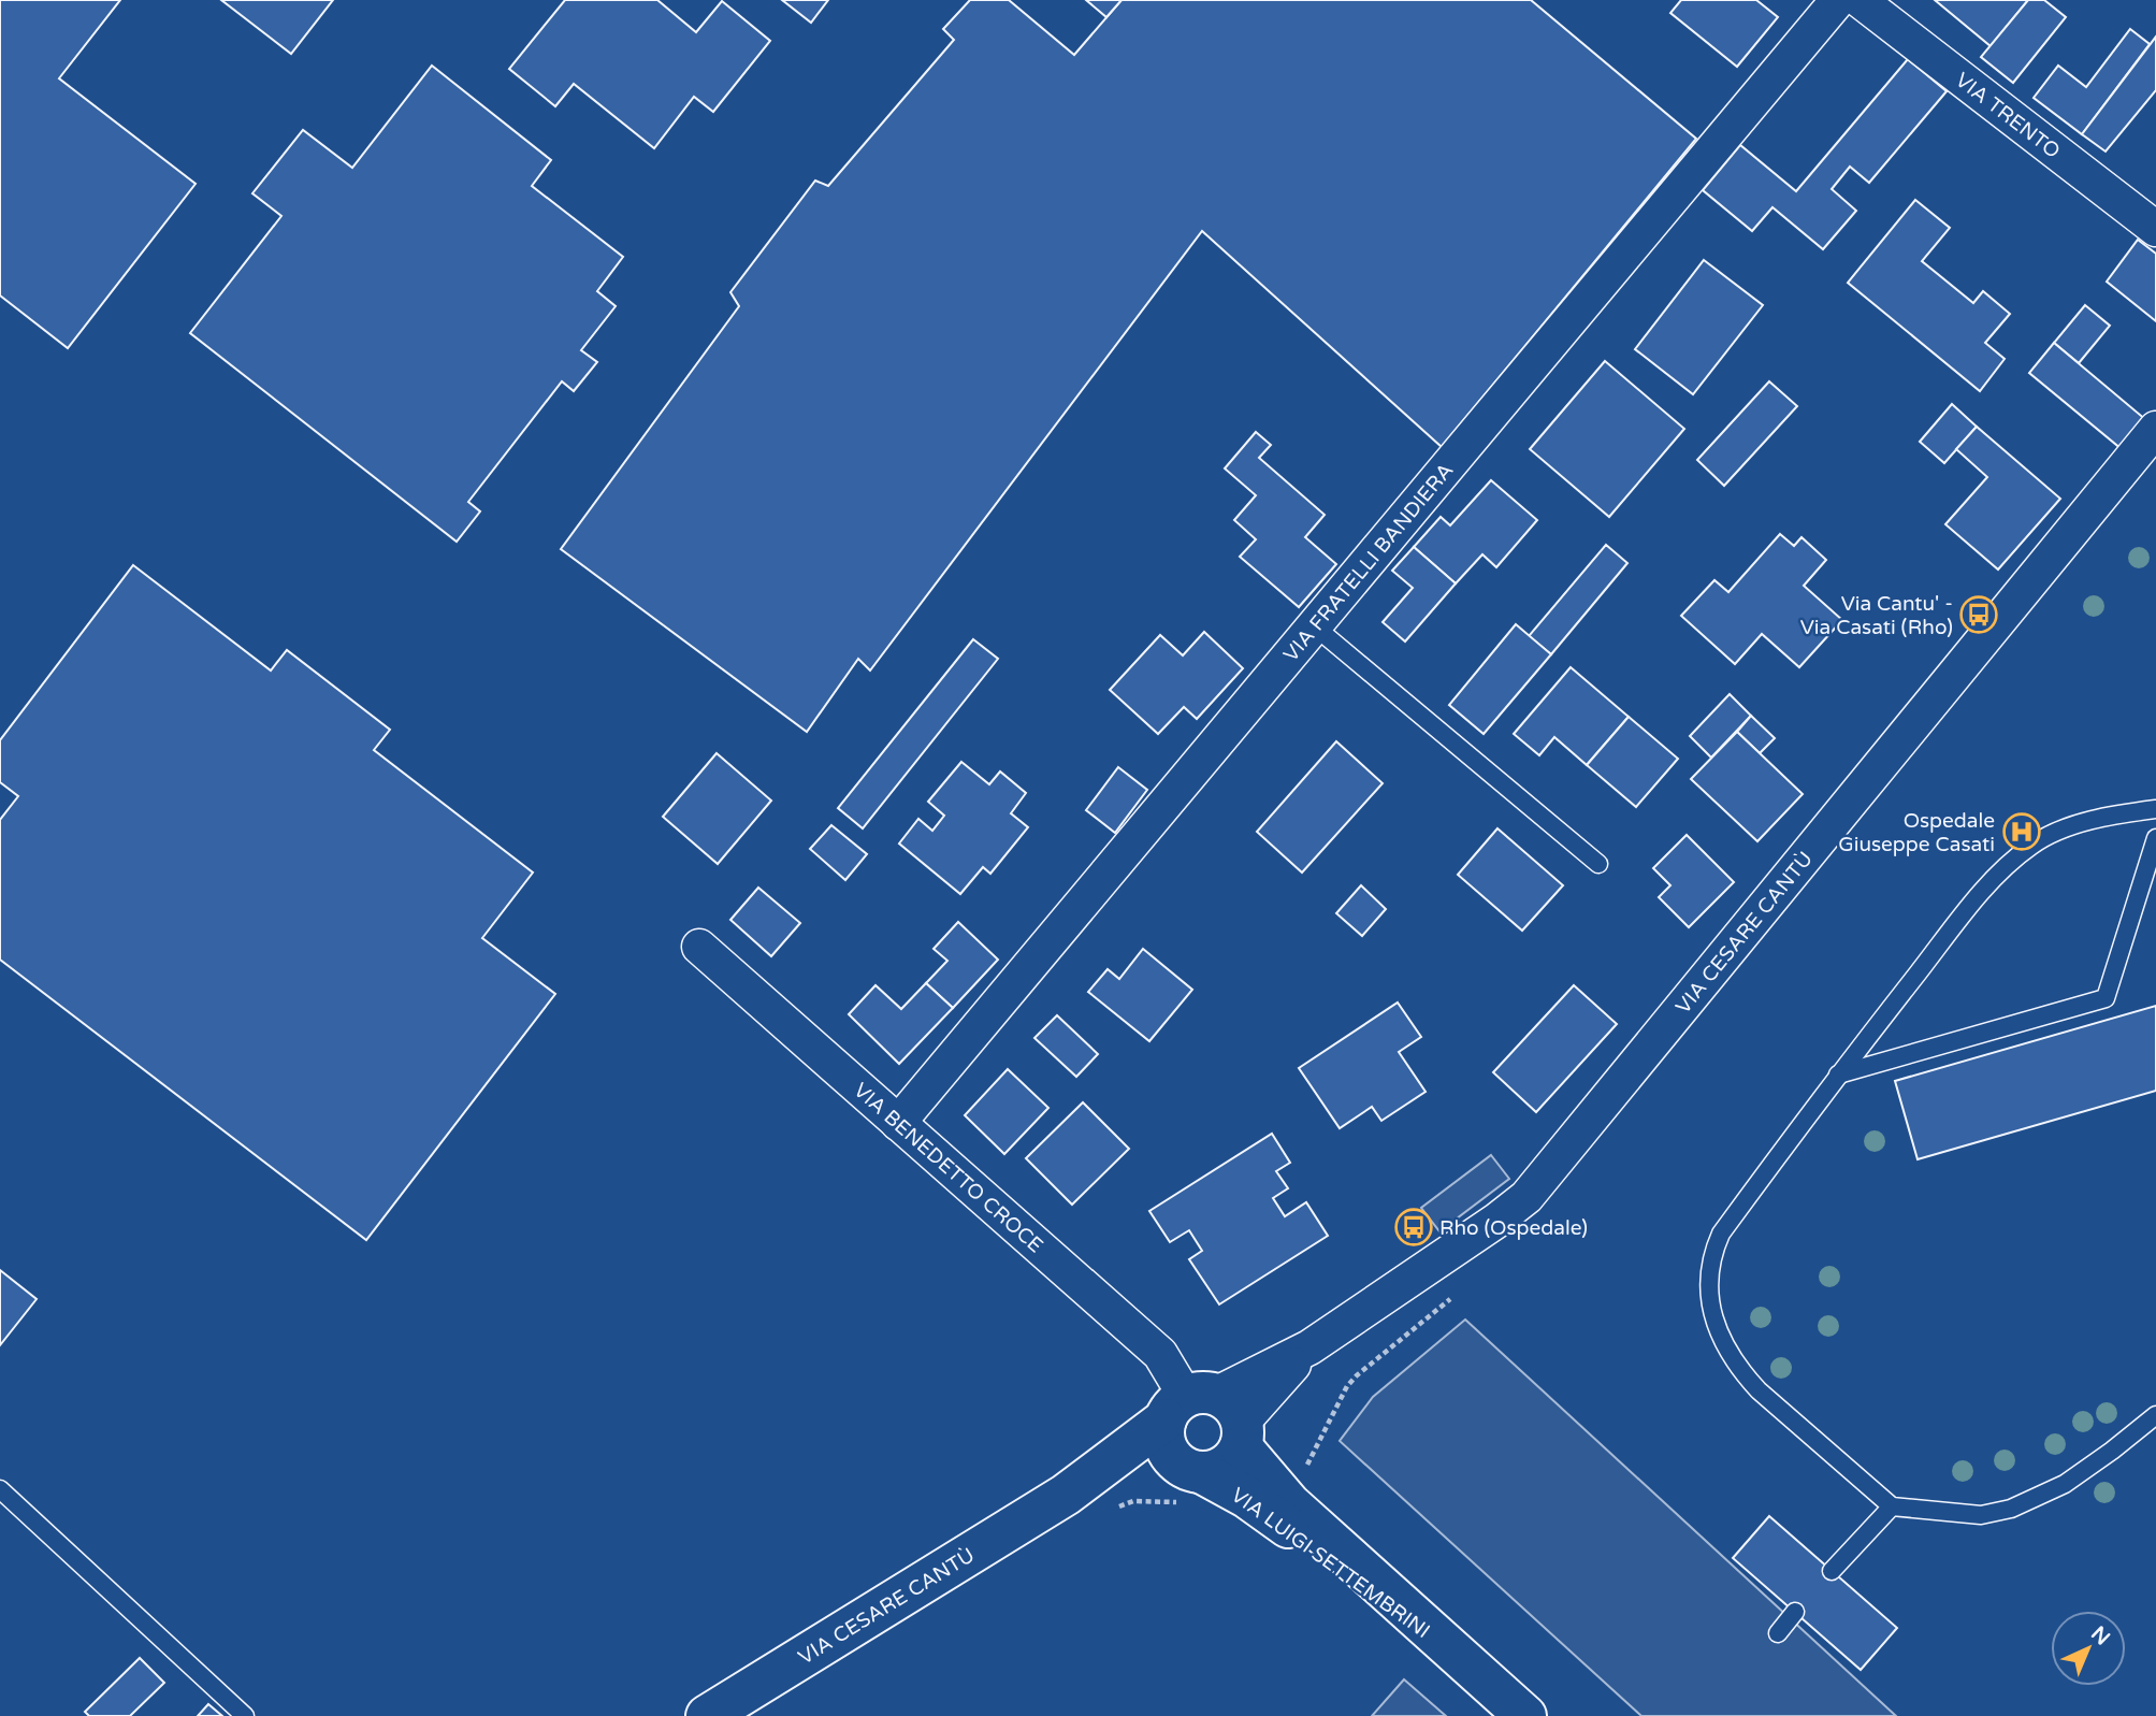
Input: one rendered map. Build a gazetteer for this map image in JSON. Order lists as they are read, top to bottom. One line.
{"streets":{"street":["VIA TRENTO","VIA FRATELLI BANDIERA","VIA CESARE CANTÙ","VIA BENEDETTO CROCE","VIA LUIGI SETTEMBRINI"]},"crossings":[["VIA FRATELLI BANDIERA","VIA BENEDETTO CROCE"],["VIA CESARE CANTÙ","VIA BENEDETTO CROCE"],["VIA CESARE CANTÙ","VIA LUIGI SETTEMBRINI"],["VIA BENEDETTO CROCE","VIA LUIGI SETTEMBRINI"]],"places":{"bus stop":["Via Cantu' - Via Casati (Rho)","Rho (Ospedale)"],"hospital":["Ospedale Giuseppe Casati"]},"north":"top right"}
